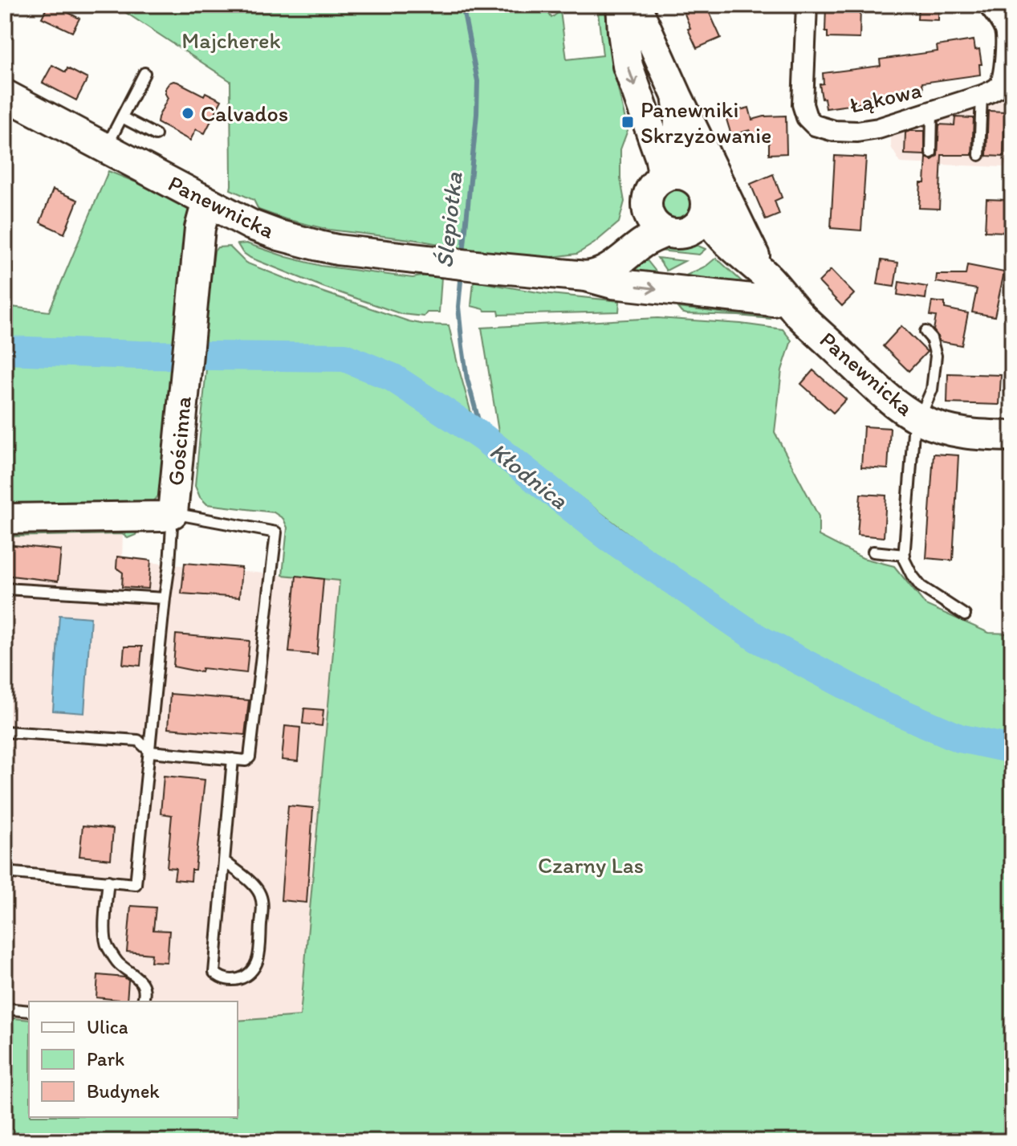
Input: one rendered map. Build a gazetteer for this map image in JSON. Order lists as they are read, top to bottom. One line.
{"streets":{"street":["Łąkowa","Panewnicka","Gościnna"]},"crossings":[["Panewnicka","Gościnna"]],"water":["Ślepiotka","Kłodnica"],"parks":["Majcherek","Czarny Las"],"places":{"other":["Calvados"],"transit":["Panewniki Skrzyżowanie"]},"legend":["Ulica","Park","Budynek"]}
